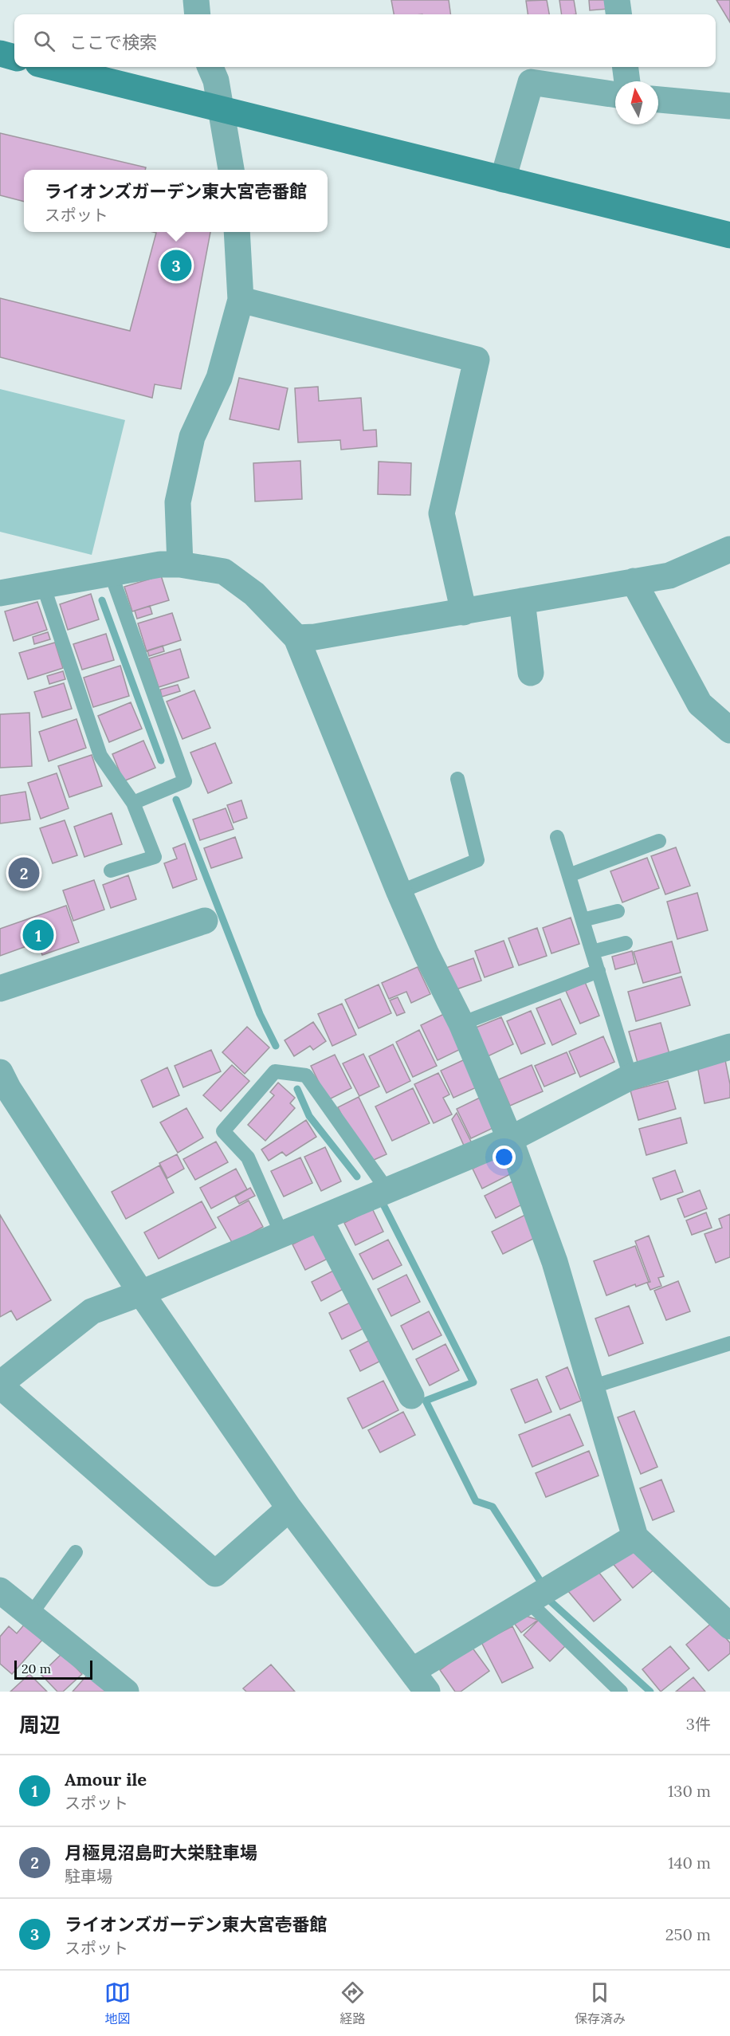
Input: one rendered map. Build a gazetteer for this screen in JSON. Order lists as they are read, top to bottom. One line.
{"scale_bar":"20 m","north":"top","page":{"search":"ここで検索","popup":["ライオンズガーデン東大宮壱番館","スポット"],"pins":["3","2","1"],"scale":"20 m","heading":["周辺","3件"],"list":[{"mark":"1","name":"Amour ile","note":"スポット","value":"130 m"},{"mark":"2","name":"月極見沼島町大栄駐車場","note":"駐車場","value":"140 m"},{"mark":"3","name":"ライオンズガーデン東大宮壱番館","note":"スポット","value":"250 m"}],"nav":["地図","経路","保存済み"]}}
